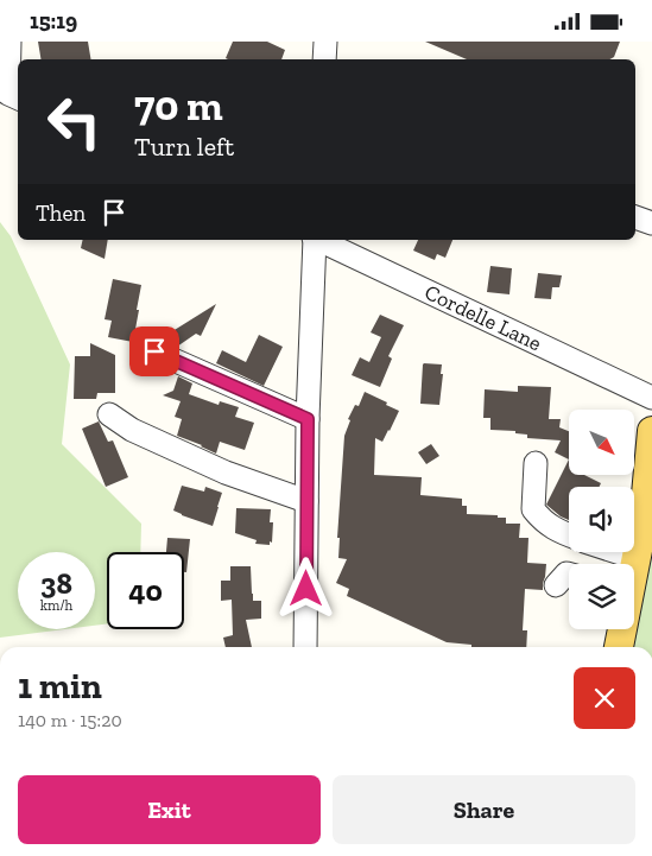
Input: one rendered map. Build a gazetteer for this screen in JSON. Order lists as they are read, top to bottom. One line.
{"streets":{"street":["Cordelle Lane"]},"north":"bottom right","page":{"status":"15:19","turn":["70 m","Turn left"],"then":"Then","speed":"38 km/h","limit":"40","heading":["1 min","140 m · 15:20"],"buttons":["Exit","Share"]}}
